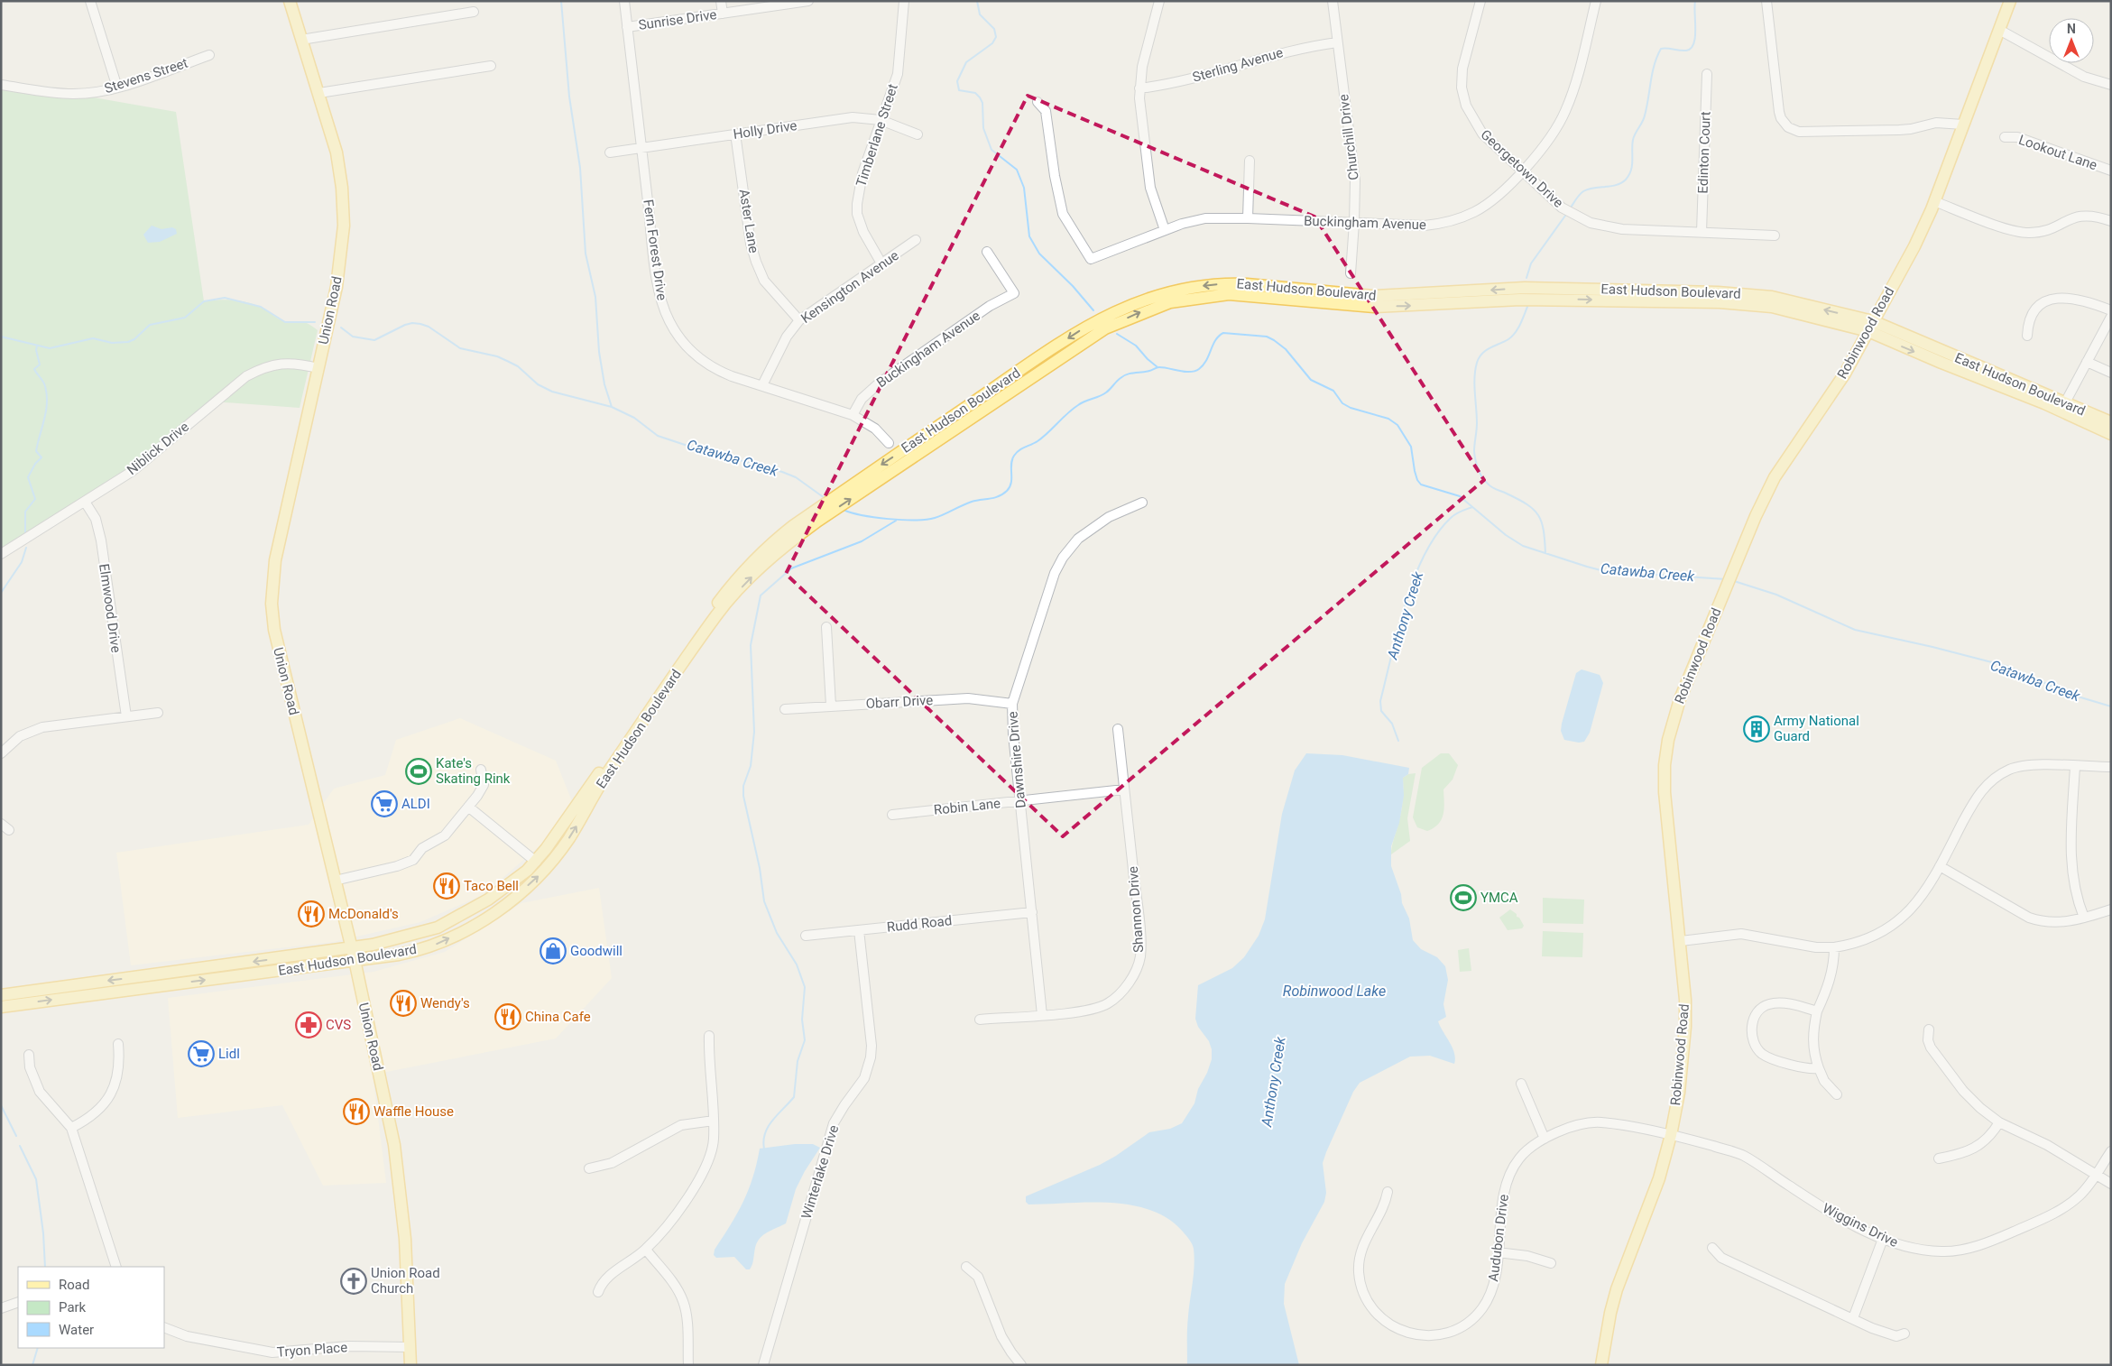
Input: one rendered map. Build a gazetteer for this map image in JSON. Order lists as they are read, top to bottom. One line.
{"streets":{"main road":["East Hudson Boulevard","Union Road","Robinwood Road"],"street":["Sunrise Drive","Sterling Avenue","Stevens Street","Holly Drive","Timberlane Street","Churchill Drive","Edinton Court","Lookout Lane","Georgetown Drive","Aster Lane","Buckingham Avenue","Fern Forest Drive","Kensington Avenue","Niblick Drive","Elmwood Drive","Obarr Drive","Dawnshire Drive","Robin Lane","Shannon Drive","Rudd Road","Winterlake Drive","Wiggins Drive","Audubon Drive","Tryon Place"]},"crossings":[["Sunrise Drive","Fern Forest Drive"],["Sterling Avenue","Churchill Drive"],["Holly Drive","Timberlane Street"],["Holly Drive","Aster Lane"],["Holly Drive","Fern Forest Drive"],["Timberlane Street","Kensington Avenue"],["Churchill Drive","Buckingham Avenue"],["Edinton Court","Georgetown Drive"],["Georgetown Drive","Buckingham Avenue"],["Aster Lane","Kensington Avenue"],["Buckingham Avenue","Fern Forest Drive"],["Fern Forest Drive","Kensington Avenue"],["East Hudson Boulevard","Union Road"],["East Hudson Boulevard","Robinwood Road"],["Union Road","Niblick Drive"],["Union Road","Tryon Place"],["Robinwood Road","Wiggins Drive"],["Robinwood Road","Audubon Drive"],["Niblick Drive","Elmwood Drive"],["Obarr Drive","Dawnshire Drive"],["Dawnshire Drive","Robin Lane"],["Dawnshire Drive","Shannon Drive"],["Dawnshire Drive","Rudd Road"],["Robin Lane","Shannon Drive"],["Rudd Road","Winterlake Drive"],["Wiggins Drive","Audubon Drive"]],"water":["Catawba Creek","Anthony Creek","Robinwood Lake"],"places":{"building":["Army National Guard"],"sports":["Kate's Skating Rink","YMCA"],"supermarket":["ALDI","Lidl"],"restaurant":["Taco Bell","McDonald's","Wendy's","China Cafe","Waffle House"],"shop":["Goodwill"],"pharmacy":["CVS"],"church":["Union Road Church"]},"legend":["Road","Park","Water"],"north":"top"}
